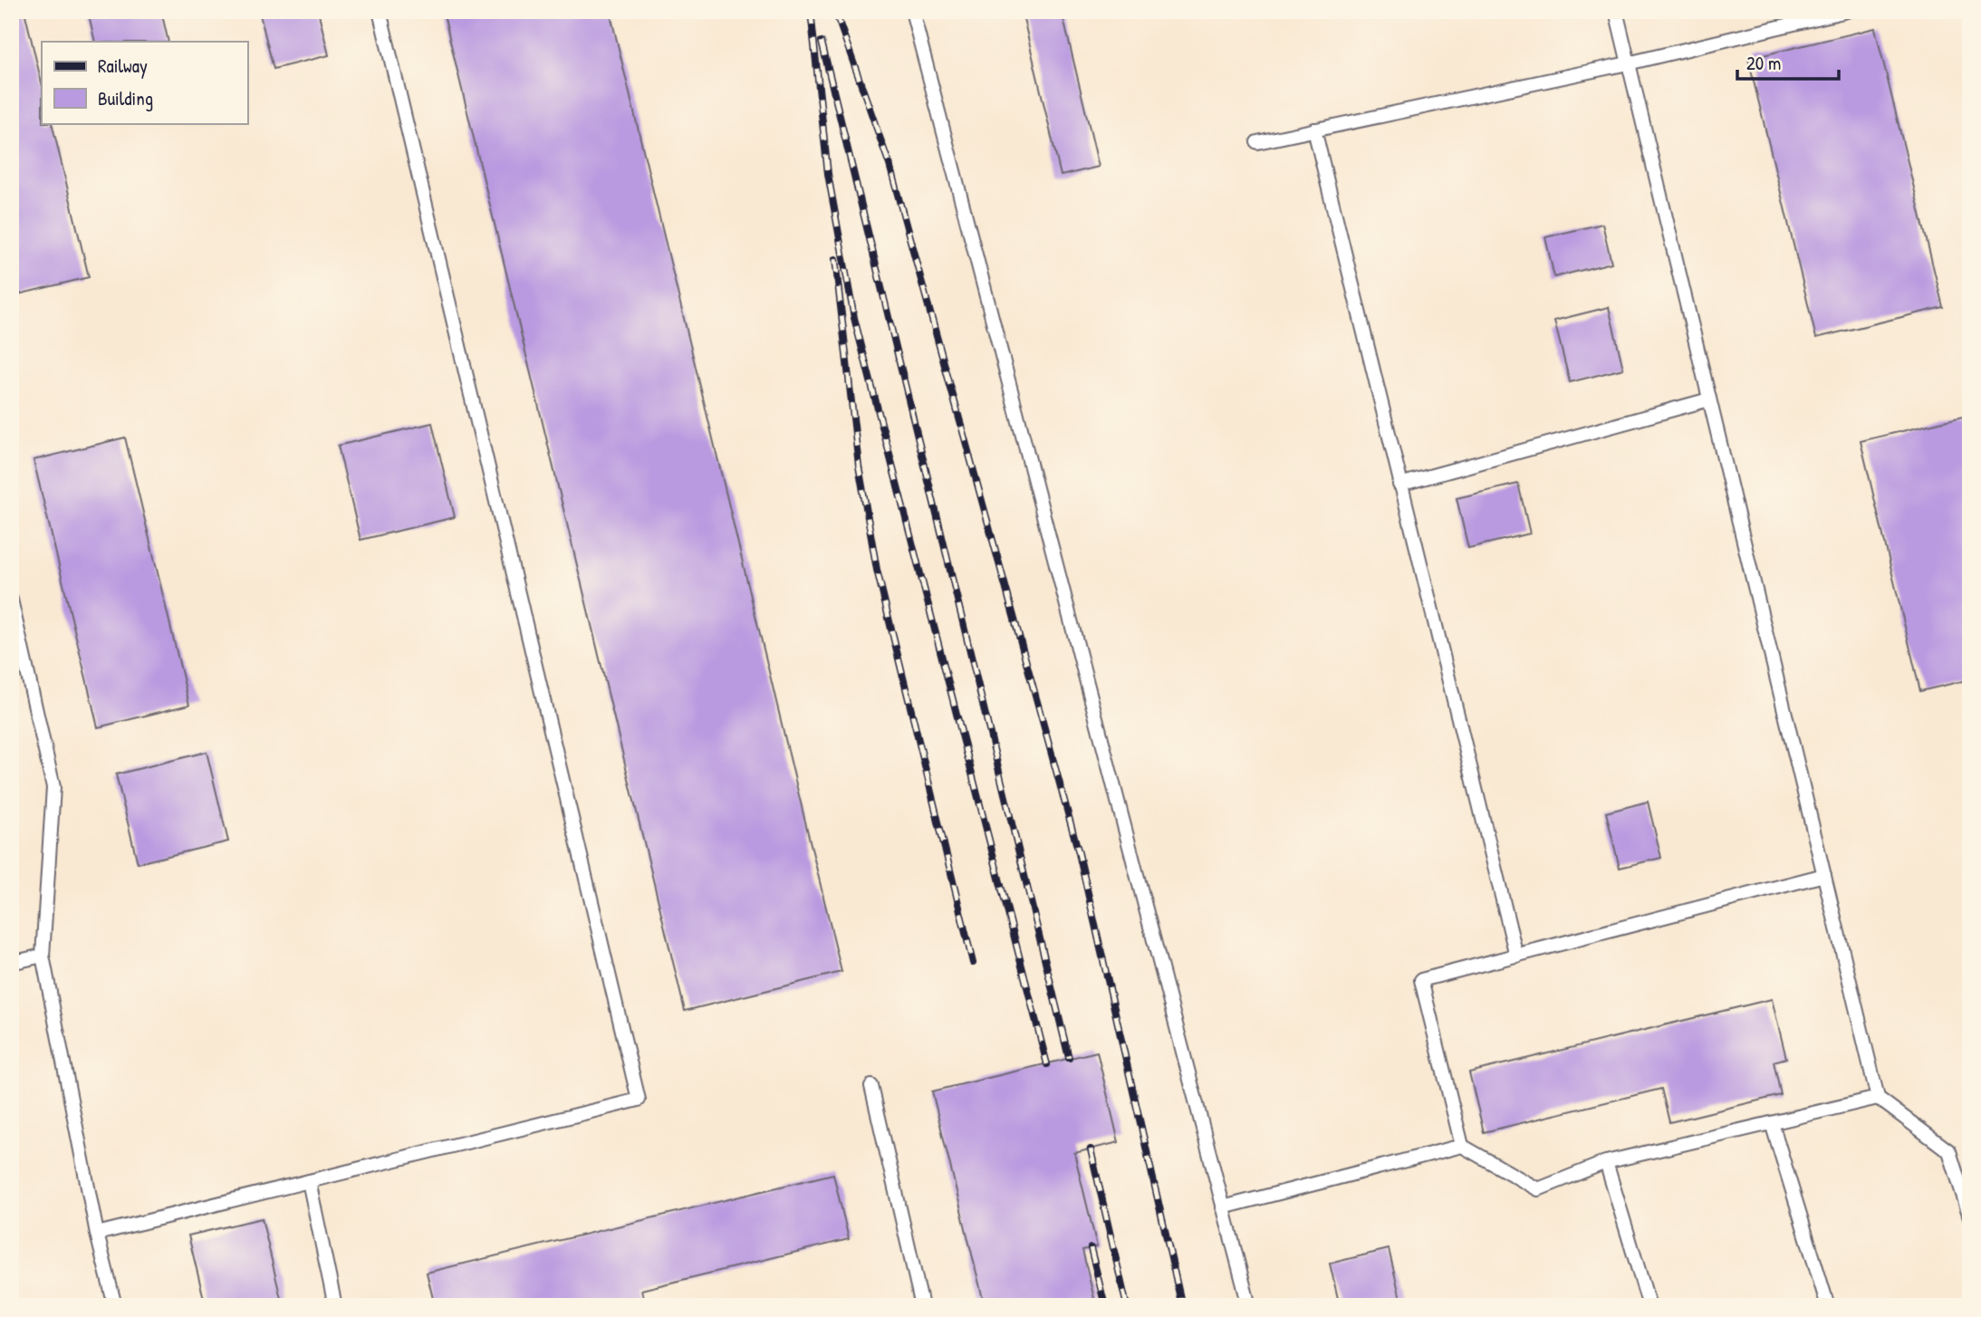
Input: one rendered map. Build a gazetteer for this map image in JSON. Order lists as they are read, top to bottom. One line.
{"legend":["Railway","Building"],"scale_bar":"20 m"}
